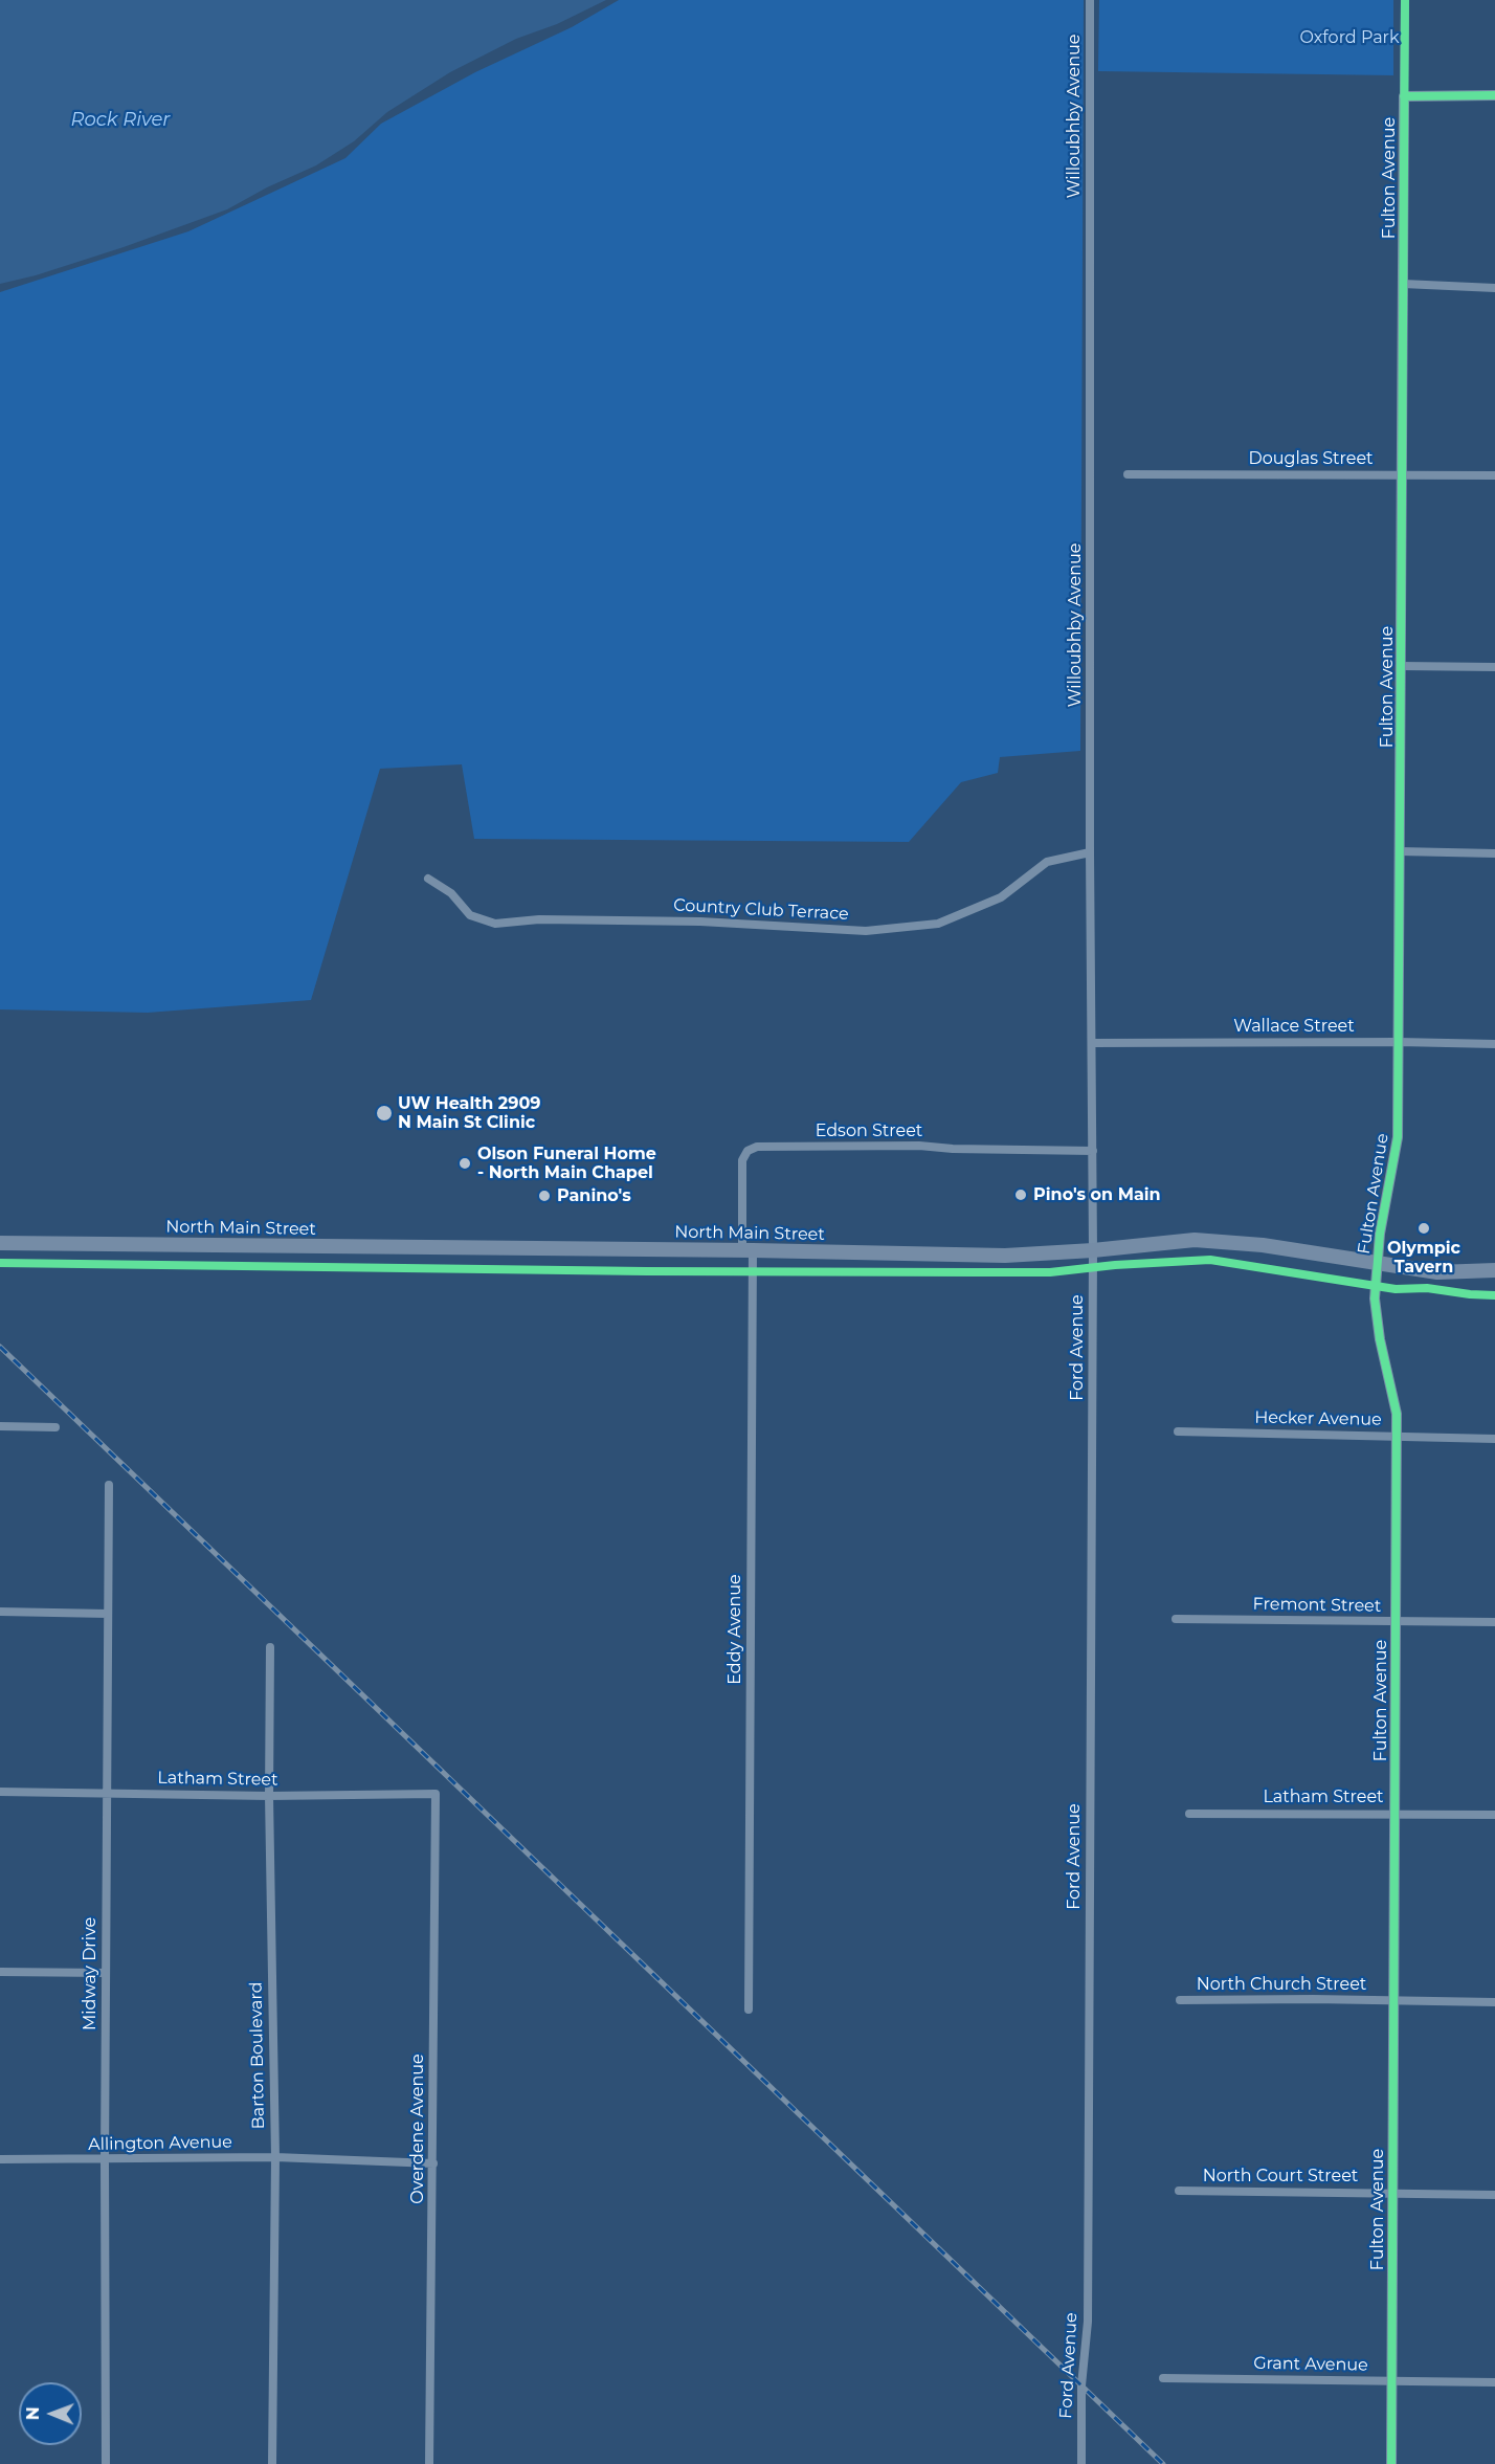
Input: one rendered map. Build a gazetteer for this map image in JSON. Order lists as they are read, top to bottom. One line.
{"streets":{"main road":["North Main Street"],"street":["Willoubhby Avenue","Fulton Avenue","Douglas Street","Country Club Terrace","Wallace Street","Edson Street","Ford Avenue","Hecker Avenue","Fremont Street","Eddy Avenue","Latham Street","Midway Drive","North Church Street","Barton Boulevard","Overdene Avenue","Allington Avenue","North Court Street","Grant Avenue"]},"crossings":[["Willoubhby Avenue","Country Club Terrace"],["Willoubhby Avenue","Wallace Street"],["Willoubhby Avenue","Edson Street"],["Willoubhby Avenue","North Main Street"],["Willoubhby Avenue","Ford Avenue"],["Fulton Avenue","Douglas Street"],["Fulton Avenue","Wallace Street"],["Fulton Avenue","North Main Street"],["Fulton Avenue","Hecker Avenue"],["Fulton Avenue","Fremont Street"],["Fulton Avenue","Latham Street"],["Fulton Avenue","North Church Street"],["Fulton Avenue","North Court Street"],["Fulton Avenue","Grant Avenue"],["Edson Street","North Main Street"],["Edson Street","Eddy Avenue"],["North Main Street","Ford Avenue"],["North Main Street","Eddy Avenue"],["Latham Street","Midway Drive"],["Latham Street","Barton Boulevard"],["Latham Street","Overdene Avenue"],["Midway Drive","Allington Avenue"],["Barton Boulevard","Allington Avenue"],["Overdene Avenue","Allington Avenue"]],"water":["Rock River"],"parks":["Oxford Park"],"places":["UW Health 2909 N Main St Clinic","Olson Funeral Home - North Main Chapel","Pino's on Main","Panino's","Olympic Tavern"],"north":"left"}
